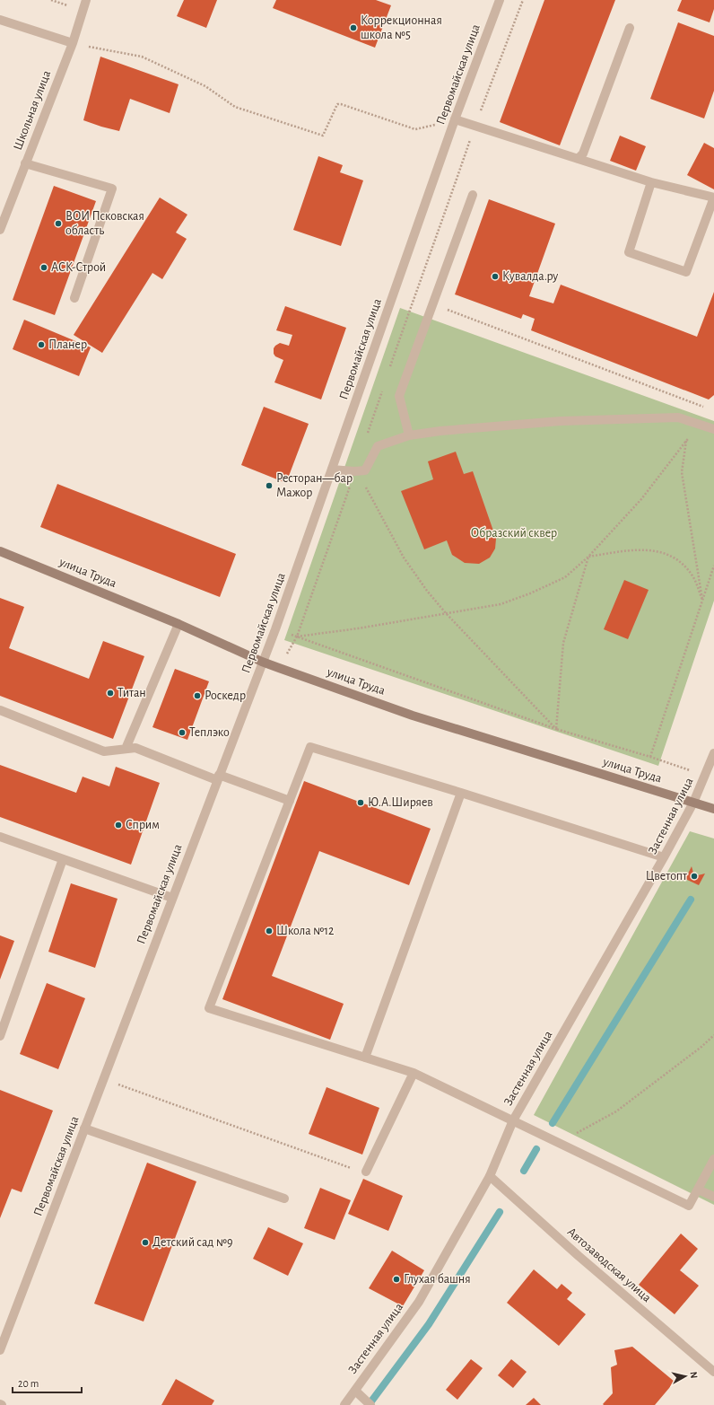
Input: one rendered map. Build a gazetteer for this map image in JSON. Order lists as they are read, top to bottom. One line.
{"streets":{"main road":["улица Труда"],"street":["Первомайская улица","Школьная улица","Застенная улица","Автозаводская улица"]},"crossings":[["Первомайская улица","улица Труда"],["улица Труда","Застенная улица"],["Застенная улица","Автозаводская улица"]],"parks":["Образский сквер"],"places":["Коррекционная школа №5","ВОИ Псковская область","АСК-Строй","Кувалда.ру","Планер","Ресторан—бар Мажор","Титан","Роскедр","Теплэко","Ю.А.Ширяев","Сприм","Цветопт","Школа №12","Детский сад №9","Глухая башня"],"scale_bar":"20 m","north":"right"}
